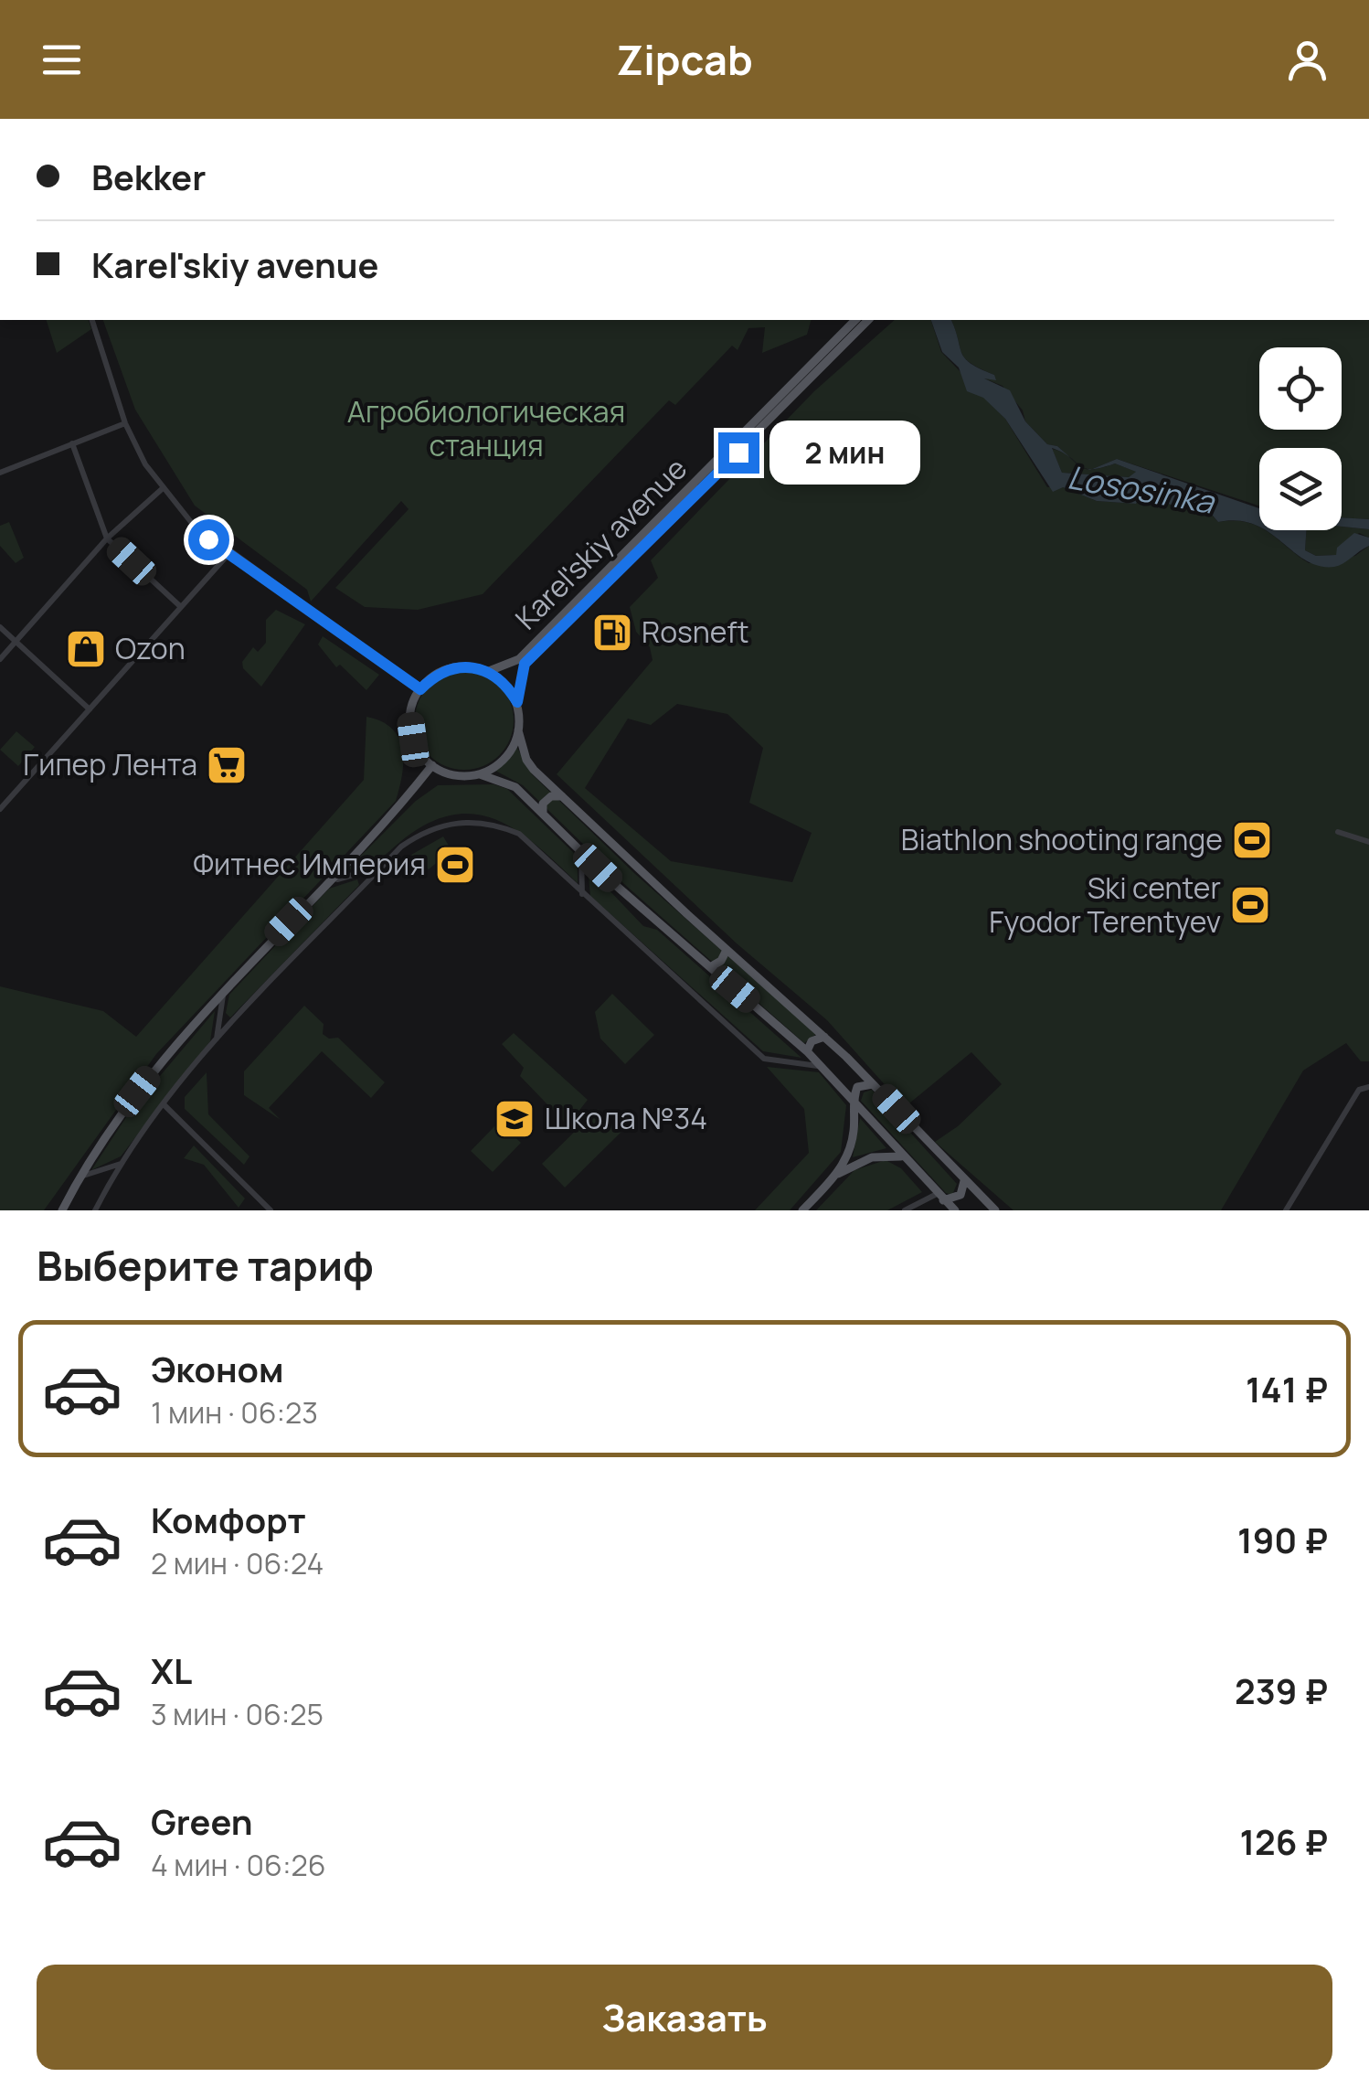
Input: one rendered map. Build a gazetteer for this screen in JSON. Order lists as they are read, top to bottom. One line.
{"streets":{"main road":["Karel'skiy avenue"]},"water":["Lososinka"],"parks":["Агробиологическая станция"],"places":{"fuel station":["Rosneft"],"shop":["Ozon"],"supermarket":["Гипер Лента"],"sports":["Biathlon shooting range","Фитнес Империя","Ski center Fyodor Terentyev"],"school or university":["Школа №34"]},"page":{"header":"Zipcab","banner":["Bekker","Karel'skiy avenue"],"bubble":"2 мин","heading":"Выберите тариф","list":[{"name":"Эконом","note":"1 мин · 06:23","value":"141 ₽"},{"name":"Комфорт","note":"2 мин · 06:24","value":"190 ₽"},{"name":"XL","note":"3 мин · 06:25","value":"239 ₽"},{"name":"Green","note":"4 мин · 06:26","value":"126 ₽"}],"buttons":"Заказать"}}
